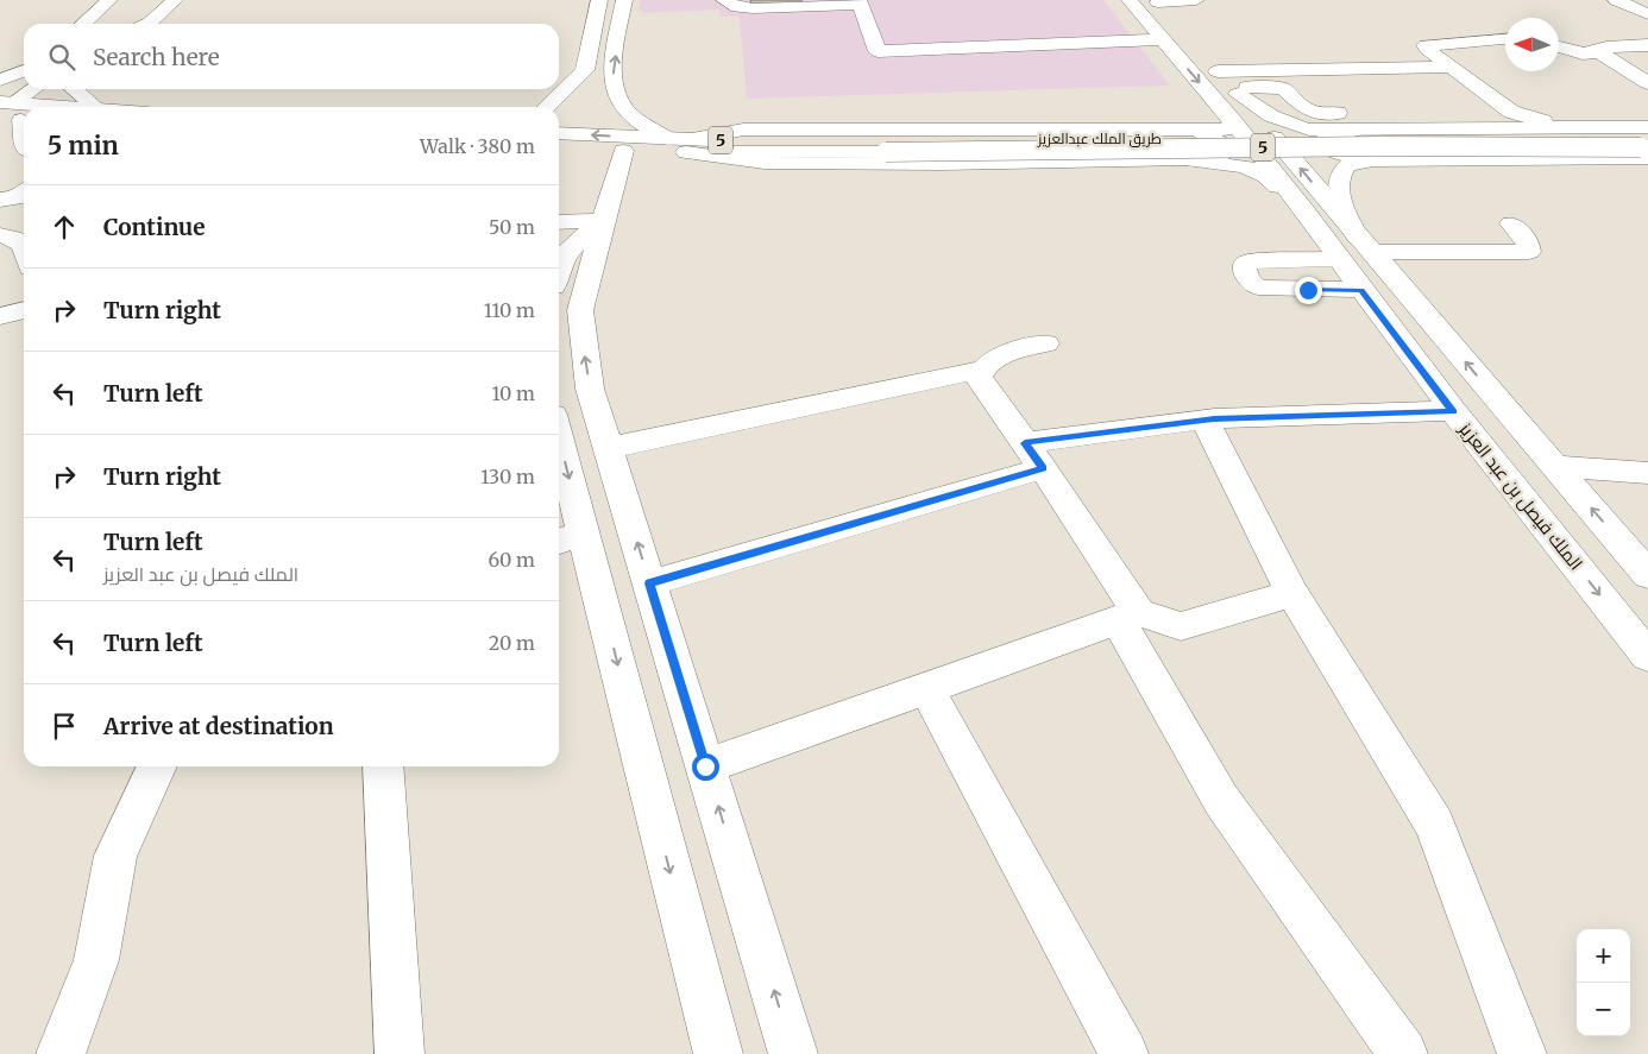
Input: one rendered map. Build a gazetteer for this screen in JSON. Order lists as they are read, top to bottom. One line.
{"streets":{"main road":["طريق الملك عبدالعزيز","5","الملك فيصل بن عبد العزيز"]},"north":"left","page":{"search":"Search here","heading":["5 min","Walk · 380 m"],"list":[["Continue","50 m"],["Turn right","110 m"],["Turn left","10 m"],["Turn right","130 m"],["Turn left","الملك فيصل بن عبد العزيز","60 m"],["Turn left","20 m"],"Arrive at destination"],"map_buttons":["+","−"]}}
